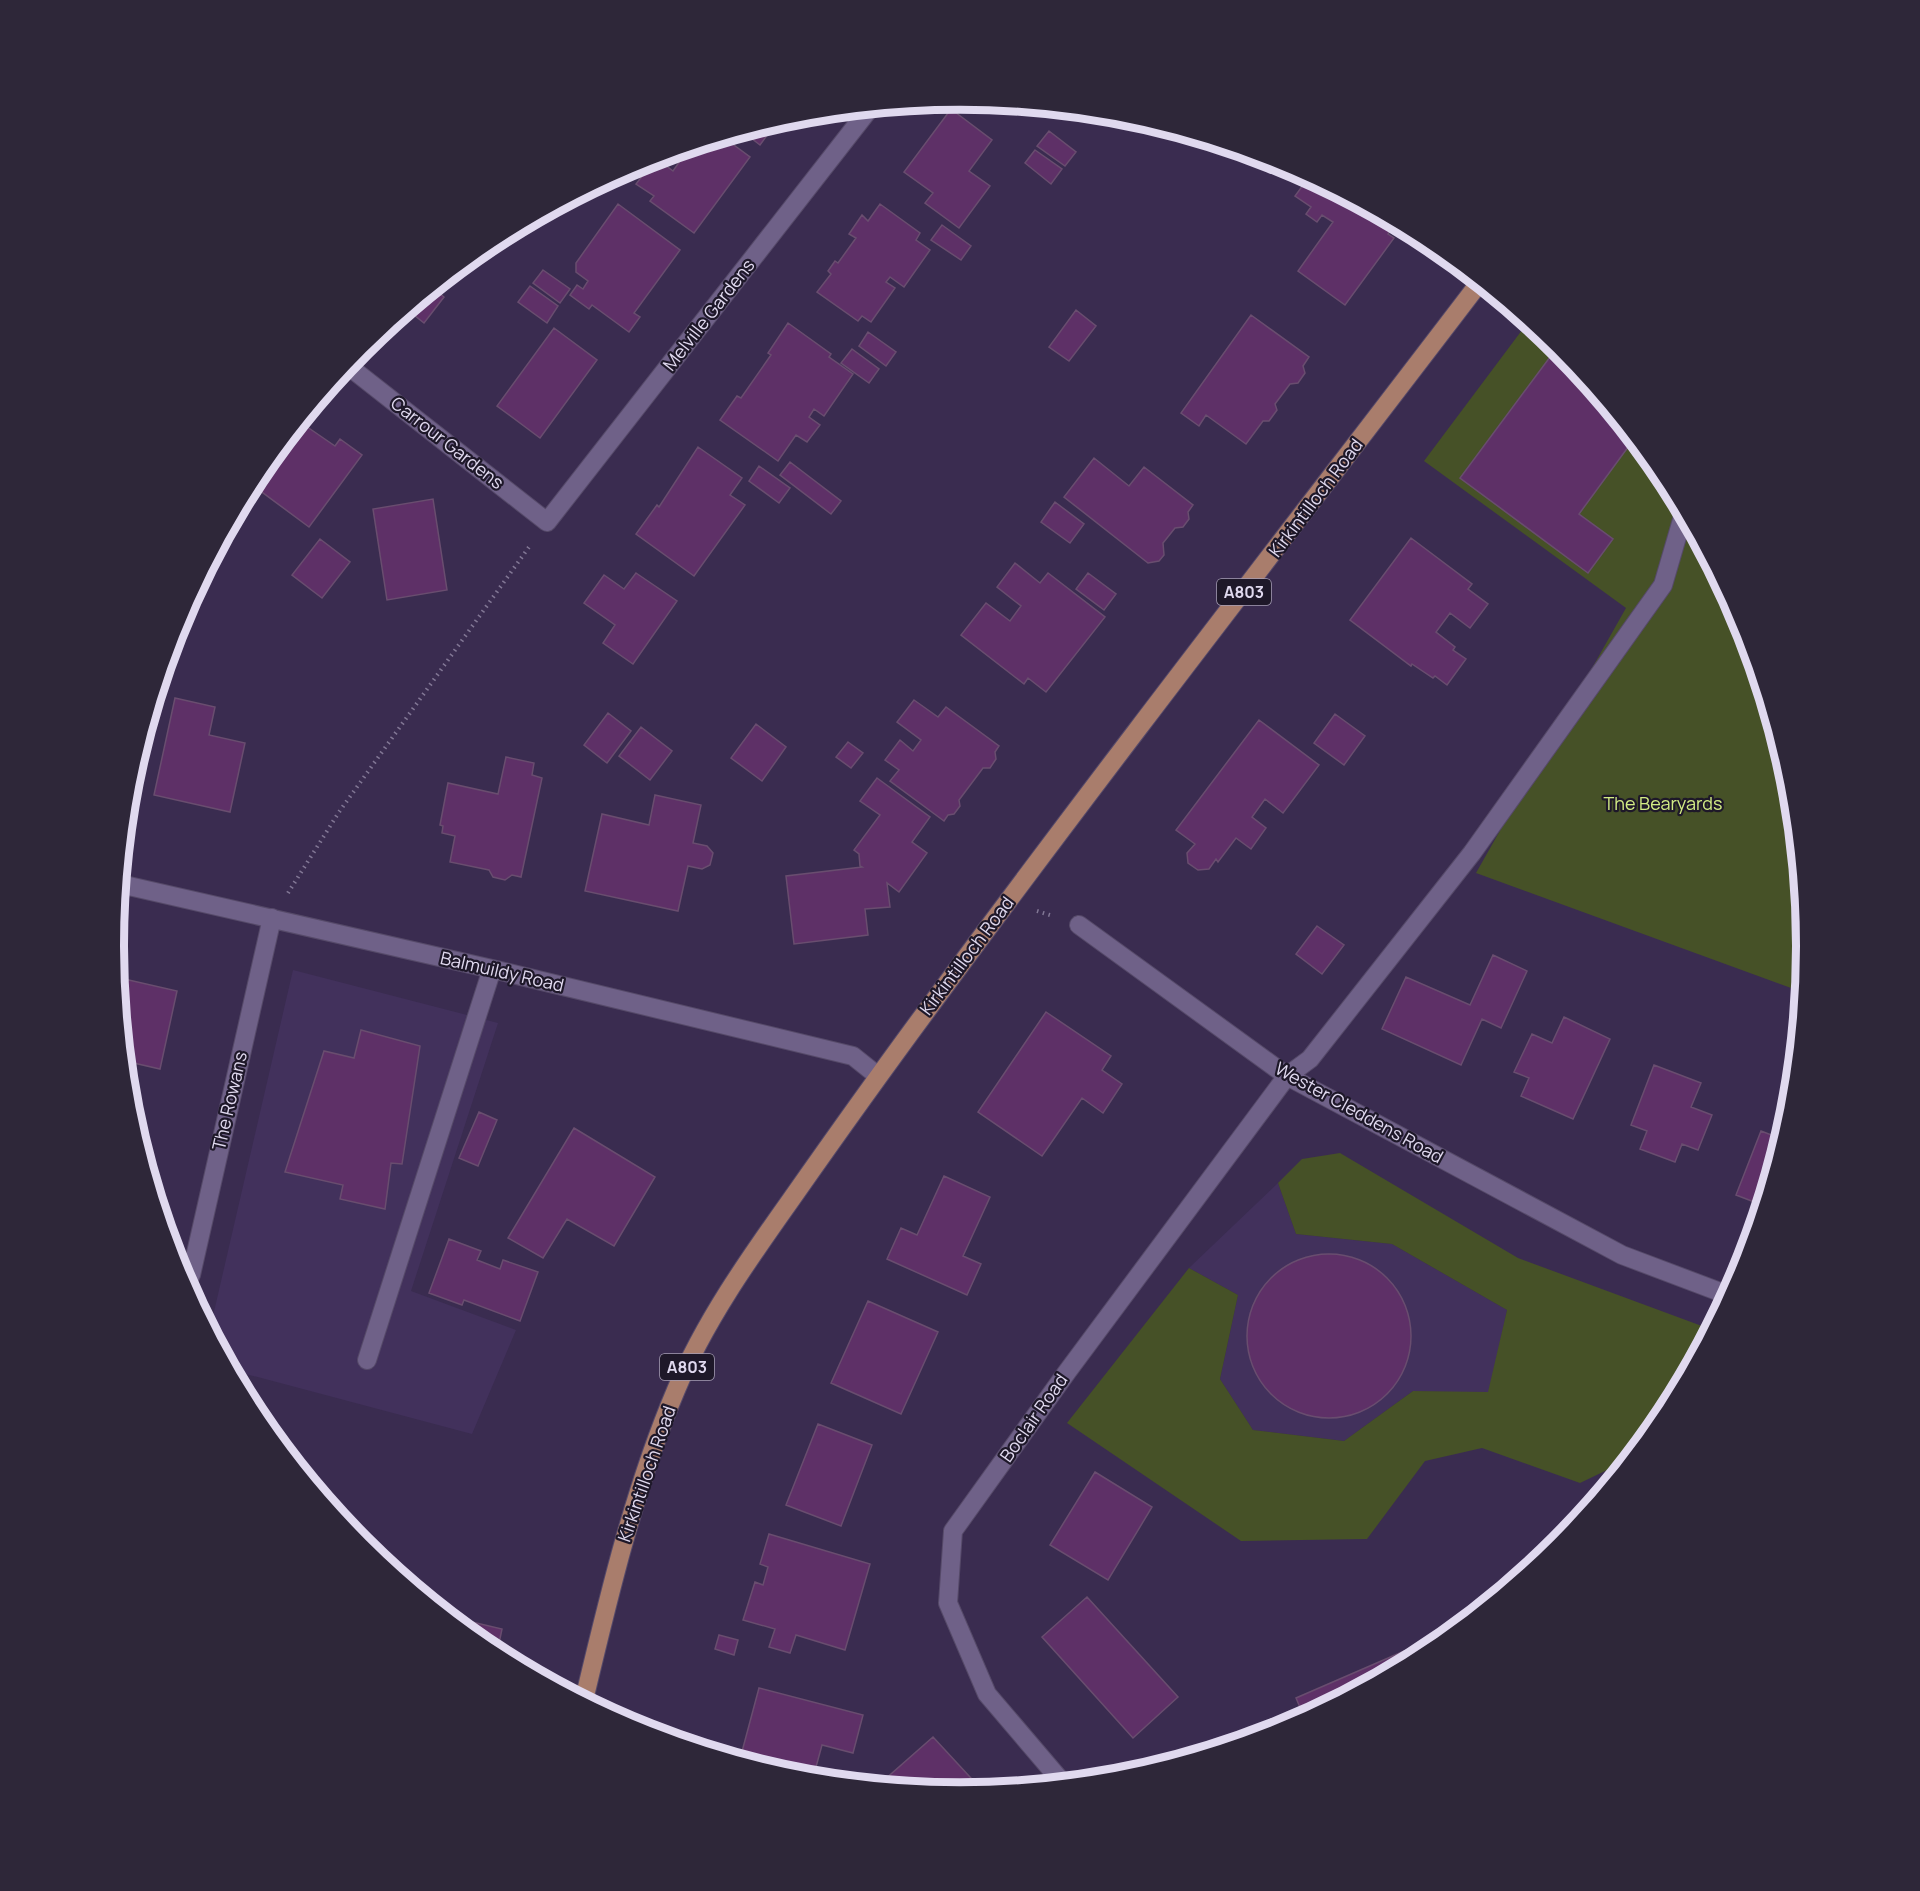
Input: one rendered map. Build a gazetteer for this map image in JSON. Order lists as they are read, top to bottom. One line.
{"streets":{"main road":["Kirkintilloch Road","A803"],"street":["Melville Gardens","Carrour Gardens","Balmuildy Road","The Rowans","Wester Cleddens Road","Boclair Road"]},"crossings":[["Melville Gardens","Carrour Gardens"],["Kirkintilloch Road","Balmuildy Road"],["Balmuildy Road","The Rowans"],["Wester Cleddens Road","Boclair Road"]],"parks":["The Bearyards"]}
